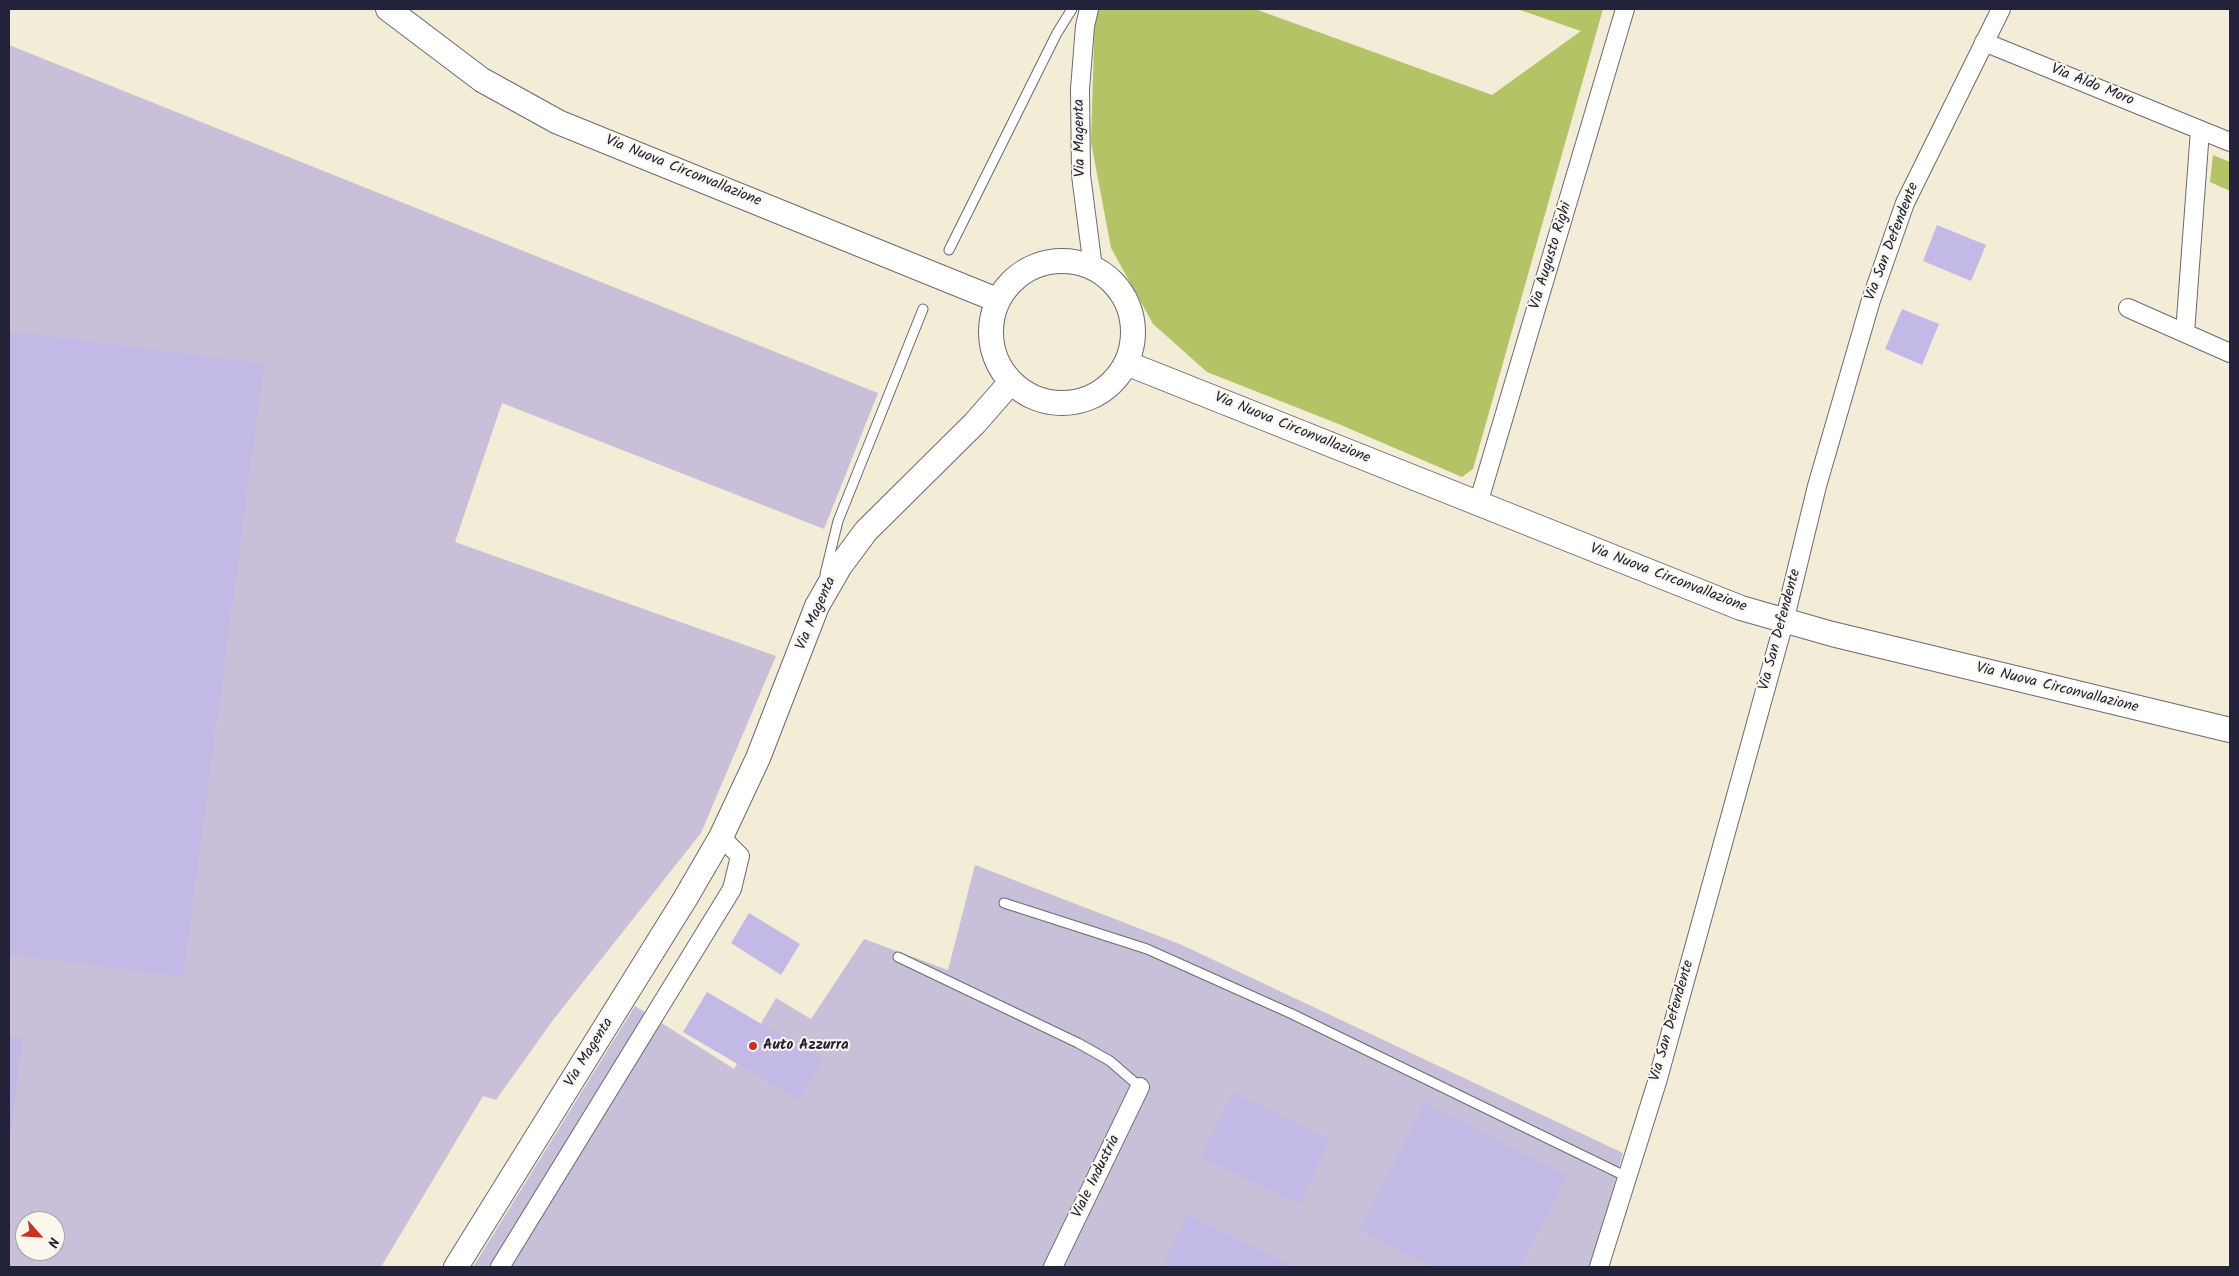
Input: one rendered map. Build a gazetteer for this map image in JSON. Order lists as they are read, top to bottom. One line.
{"streets":{"street":["Via Aldo Moro","Via Magenta","Via Nuova Circonvallazione","Via San Defendente","Via Augusto Righi","Viale Industria"]},"crossings":[["Via Aldo Moro","Via San Defendente"],["Via Magenta","Via Nuova Circonvallazione"],["Via Nuova Circonvallazione","Via San Defendente"],["Via Nuova Circonvallazione","Via Augusto Righi"]],"places":["Auto Azzurra"],"north":"bottom right"}
